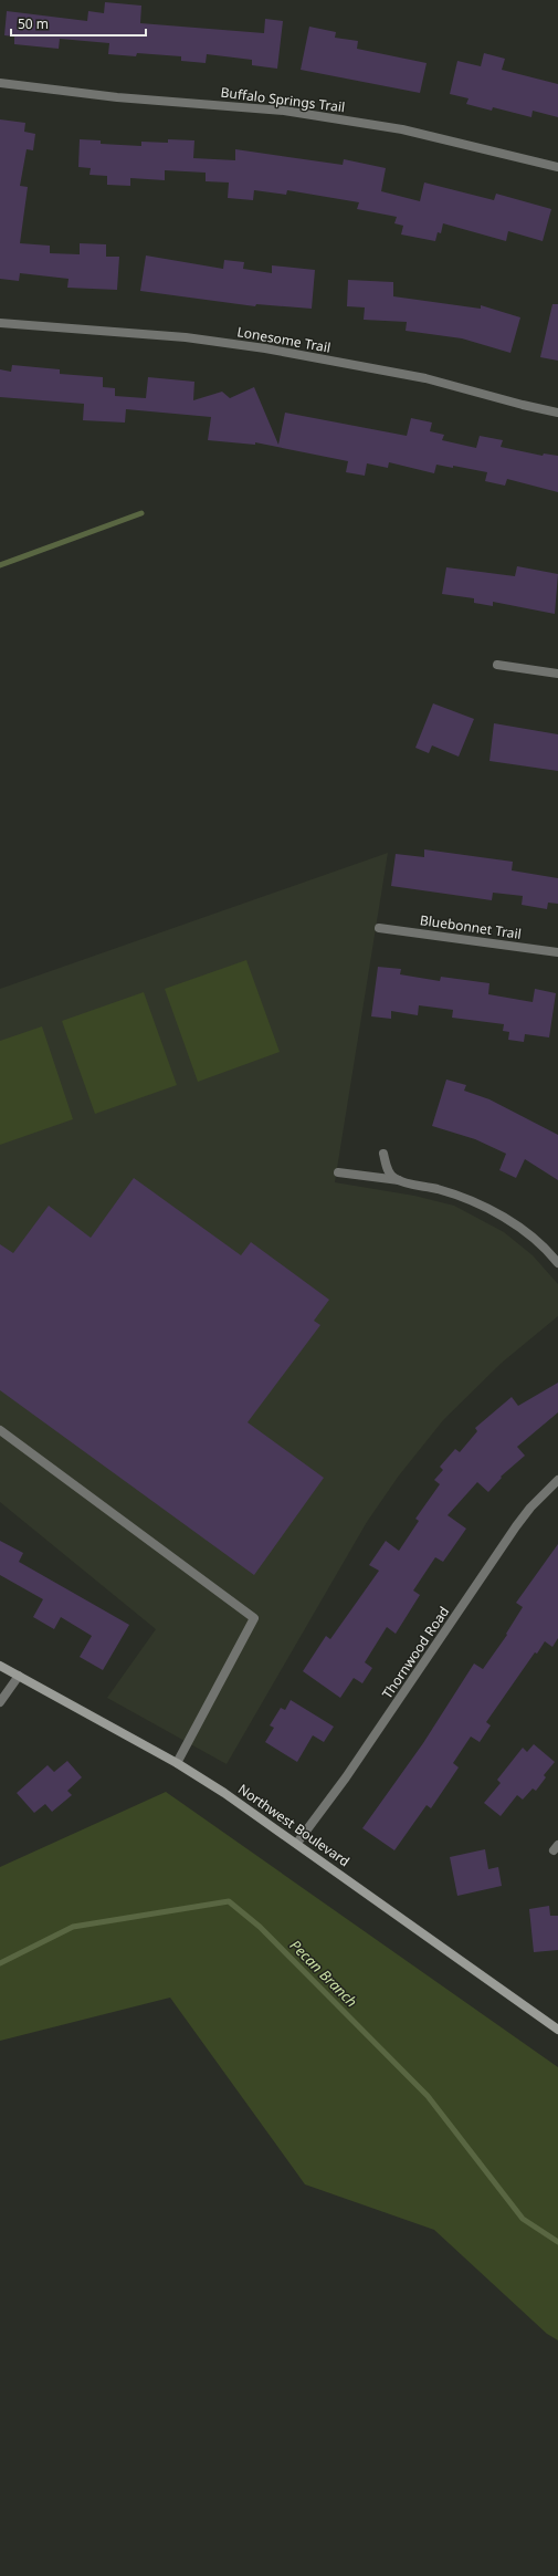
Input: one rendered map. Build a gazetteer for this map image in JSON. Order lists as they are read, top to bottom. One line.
{"streets":{"street":["Buffalo Springs Trail","Lonesome Trail","Bluebonnet Trail","Thornwood Road","Northwest Boulevard"]},"crossings":[["Thornwood Road","Northwest Boulevard"]],"water":["Pecan Branch"],"scale_bar":"50 m"}
